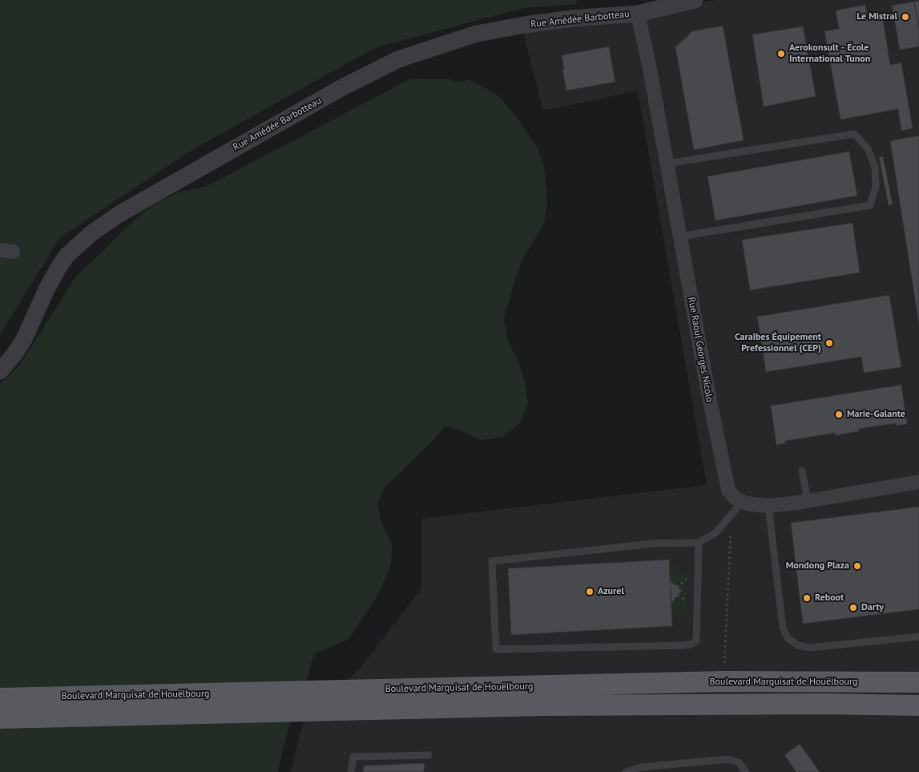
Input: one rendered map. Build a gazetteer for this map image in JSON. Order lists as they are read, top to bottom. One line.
{"streets":{"main road":["Boulevard Marquisat de Houëlbourg"],"street":["Rue Amédée Barbotteau","Rue Raoul Georges Nicolo"]},"crossings":[["Rue Amédée Barbotteau","Rue Raoul Georges Nicolo"]],"places":["Le Mistral","Aerokonsult - École International Tunon","Caraîbes Équipement Prefessionnel (CEP)","Marie-Galante","Mondong Plaza","Azurel","Reboot","Darty"]}
